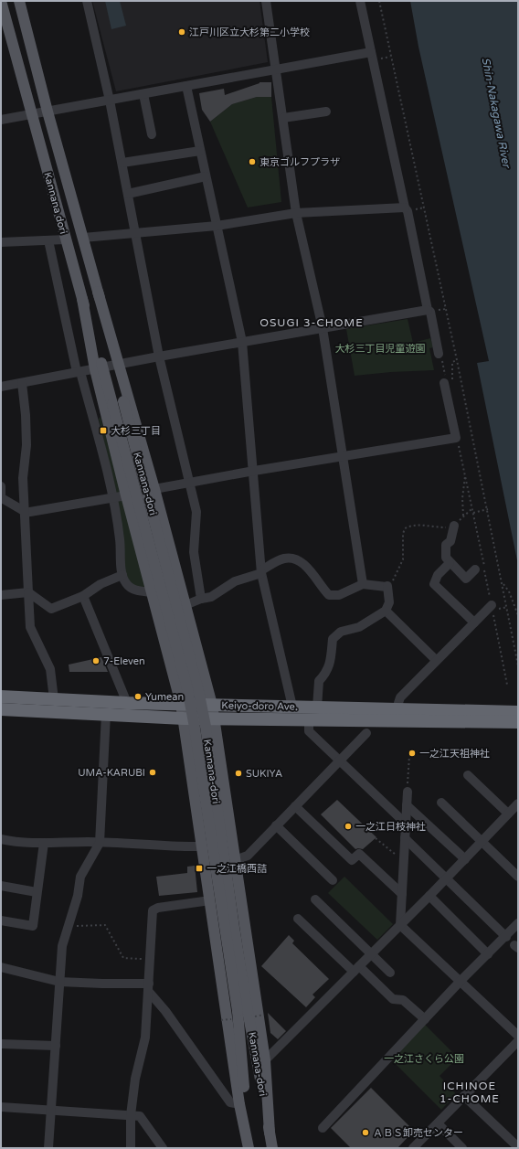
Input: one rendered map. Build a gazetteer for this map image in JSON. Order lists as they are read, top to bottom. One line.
{"streets":{"highway":["Keiyo-doro Ave."],"main road":["Kannana dori","Kannana-dori"]},"crossings":[["Kannana dori","Kannana-dori"]],"districts":["OSUGI 3-CHOME","ICHINOE 1-CHOME"],"water":["Shin-Nakagawa River"],"parks":["大杉三丁目児童遊園","一之江さくら公園"],"places":{"other":["江戸川区立大杉第二小学校","東京ゴルフプラザ","7-Eleven","Yumean","一之江天祖神社","UMA-KARUBI","SUKIYA","一之江日枝神社","ＡＢＳ卸売センター"],"transit":["大杉三丁目","一之江橋西詰"]}}
